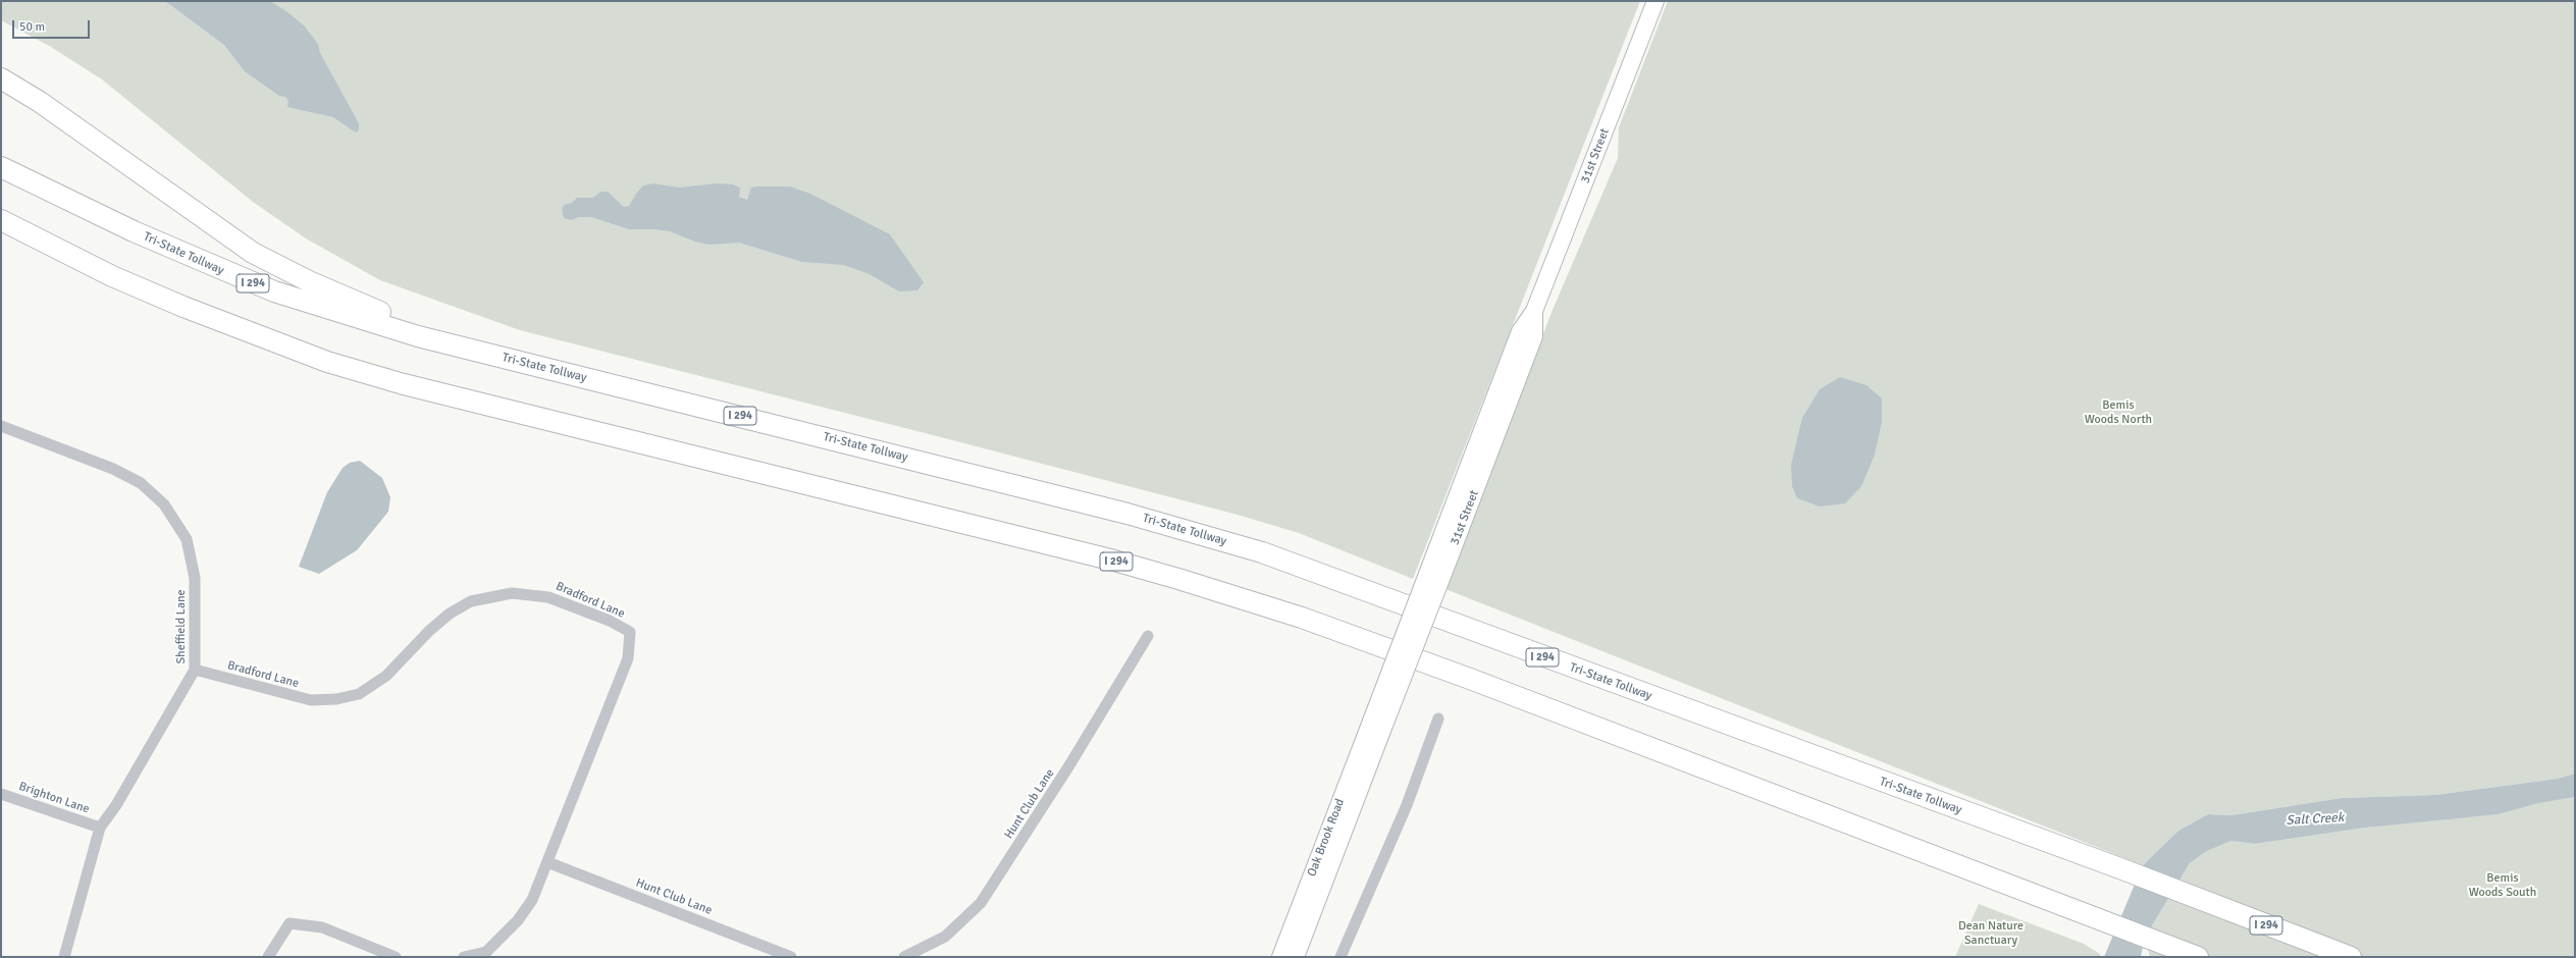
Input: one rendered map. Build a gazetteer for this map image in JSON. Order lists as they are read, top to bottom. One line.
{"streets":{"highway":["Tri-State Tollway","I 294"],"main road":["31st Street","Oak Brook Road"],"street":["Bradford Lane","Sheffield Lane","Brighton Lane","Hunt Club Lane"]},"crossings":[["31st Street","Oak Brook Road"],["Bradford Lane","Sheffield Lane"],["Bradford Lane","Hunt Club Lane"],["Sheffield Lane","Brighton Lane"]],"water":["Salt Creek"],"parks":["Bemis Woods North","Bemis Woods South","Dean Nature Sanctuary"],"scale_bar":"50 m"}
